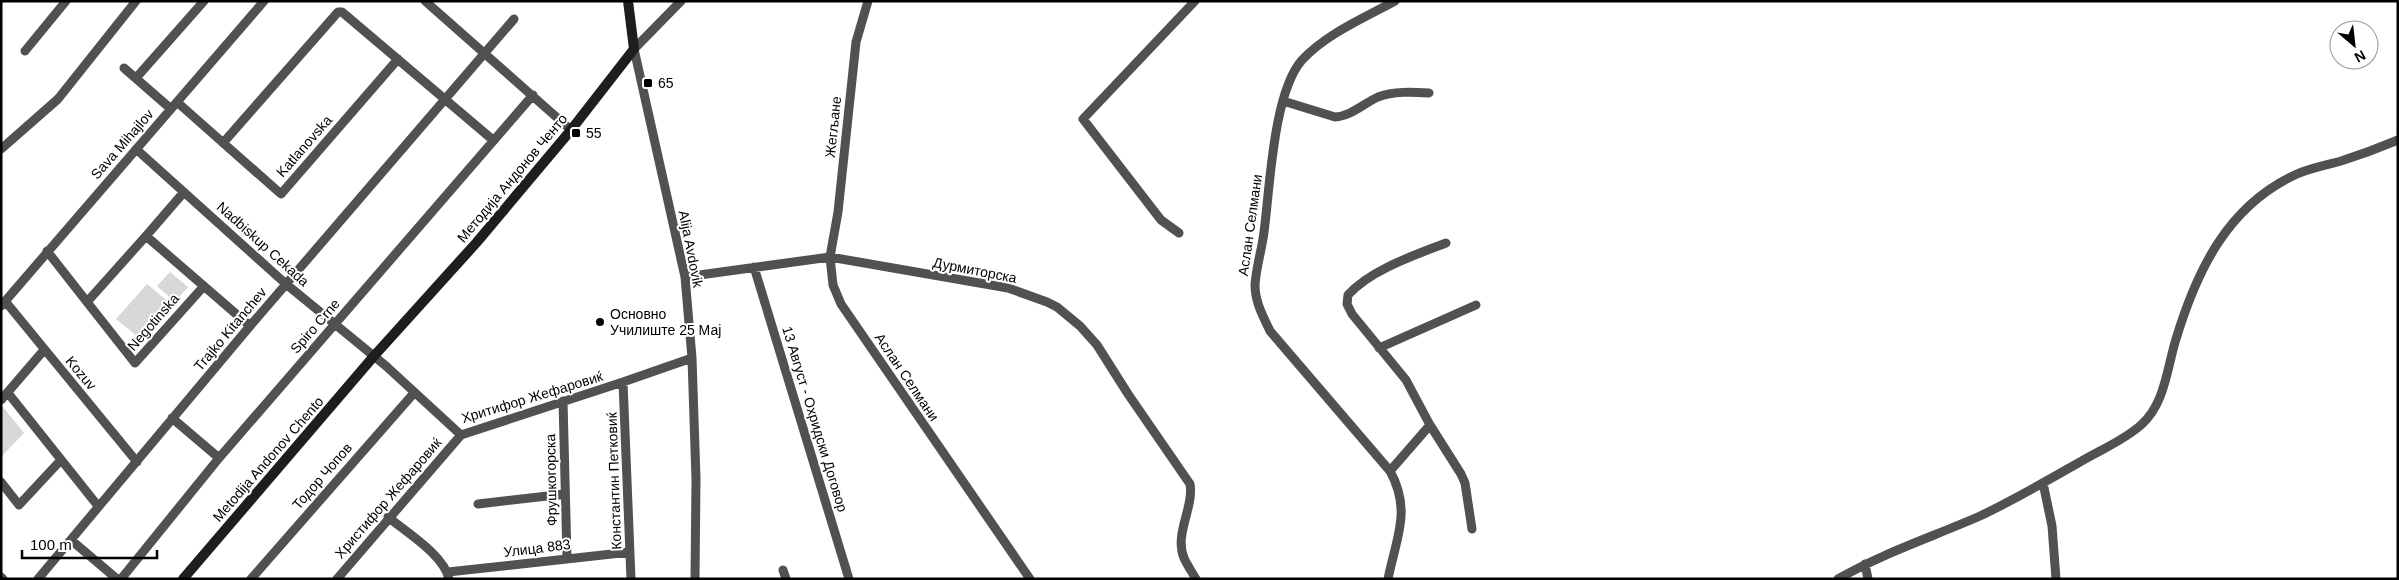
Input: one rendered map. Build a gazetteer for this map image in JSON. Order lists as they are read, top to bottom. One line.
{"streets":{"main road":["Методија Андонов Ченто","Metodija Andonov Chento"],"street":["Жегљане","Sava Mihajlov","Katlanovska","Аслан Селмани","Nadbiskup Cekada","Alija Avdovik","Дурмиторска","Negotinska","Spiro Crne","Trajko Kitanchev","Kozuv","Хритифор Жефаровиќ","13 Август - Охридски Договор","Тодор Чопов","Фрушкогорска","Константин Петковиќ","Христифор Жефаровиќ","Улица 883"]},"crossings":[["Жегљане","Аслан Селмани"],["Жегљане","Дурмиторска"],["Sava Mihajlov","Katlanovska"],["Sava Mihajlov","Nadbiskup Cekada"],["Sava Mihajlov","Negotinska"],["Sava Mihajlov","Kozuv"],["Методија Андонов Ченто","Nadbiskup Cekada"],["Методија Андонов Ченто","Alija Avdovik"],["Методија Андонов Ченто","Хритифор Жефаровиќ"],["Методија Андонов Ченто","Metodija Andonov Chento"],["Аслан Селмани","Дурмиторска"],["Nadbiskup Cekada","Spiro Crne"],["Nadbiskup Cekada","Trajko Kitanchev"],["Nadbiskup Cekada","Хритифор Жефаровиќ"],["Nadbiskup Cekada","Metodija Andonov Chento"],["Alija Avdovik","Дурмиторска"],["Alija Avdovik","Хритифор Жефаровиќ"],["Дурмиторска","13 Август - Охридски Договор"],["Trajko Kitanchev","Kozuv"],["Хритифор Жефаровиќ","Metodija Andonov Chento"],["Хритифор Жефаровиќ","Тодор Чопов"],["Хритифор Жефаровиќ","Фрушкогорска"],["Хритифор Жефаровиќ","Константин Петковиќ"],["Хритифор Жефаровиќ","Христифор Жефаровиќ"],["Фрушкогорска","Улица 883"],["Константин Петковиќ","Улица 883"]],"places":{"transit":["65","55"],"other":["Основно Училиште 25 Мај"]},"scale_bar":"100 m","north":"bottom right"}
